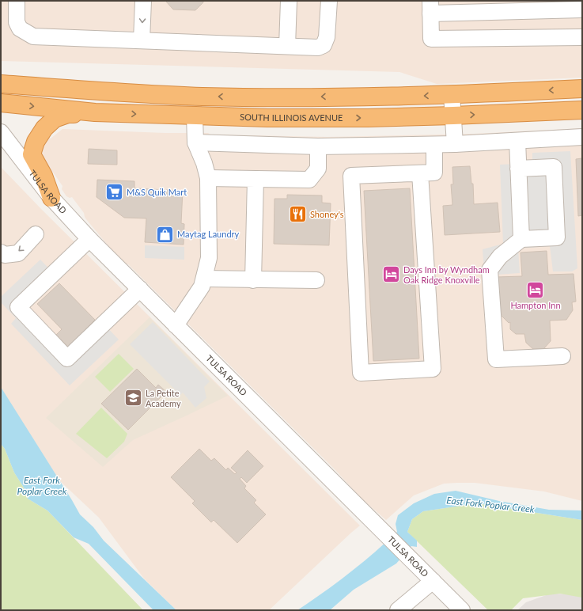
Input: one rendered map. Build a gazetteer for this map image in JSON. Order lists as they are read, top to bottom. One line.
{"streets":{"highway":["SOUTH ILLINOIS AVENUE"],"street":["TULSA ROAD"]},"water":["East Fork Poplar Creek"],"places":{"supermarket":["M&S Quik Mart"],"restaurant":["Shoney's"],"shop":["Maytag Laundry"],"hotel":["Days Inn by Wyndham Oak Ridge Knoxville","Hampton Inn"],"school or university":["La Petite Academy"]}}
